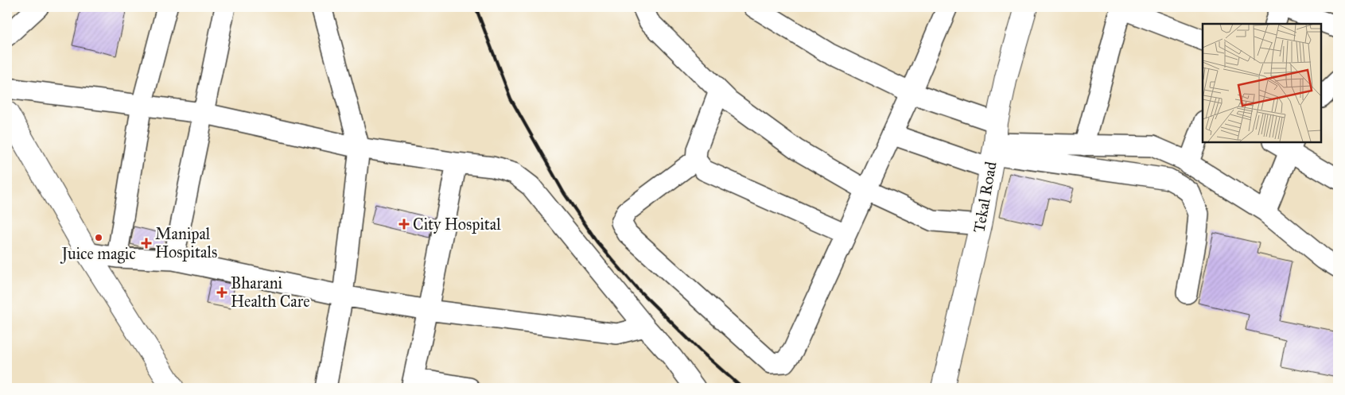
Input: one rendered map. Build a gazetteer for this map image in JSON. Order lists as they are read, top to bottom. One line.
{"streets":{"main road":["Tekal Road"]},"places":{"health":["City Hospital","Manipal Hospitals","Bharani Health Care"],"other":["Juice magic"]}}
